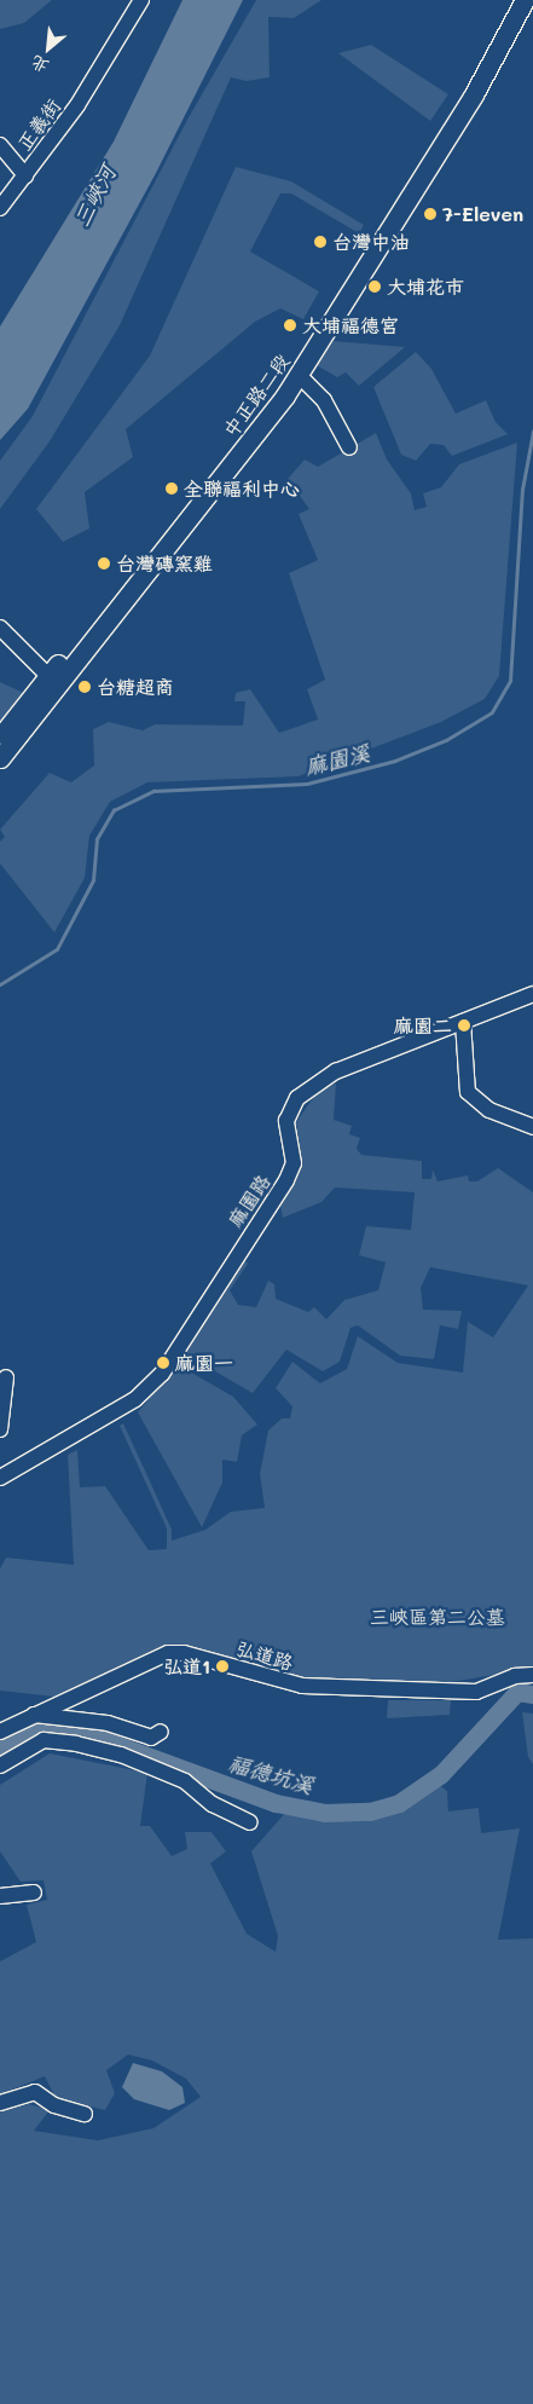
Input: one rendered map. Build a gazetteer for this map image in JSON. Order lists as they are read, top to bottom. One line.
{"streets":{"main road":["中正路二段"],"street":["正義街","麻園路","弘道路"]},"water":["三峽河","麻園溪","福德坑溪"],"parks":["三峽區第二公墓"],"places":["7-Eleven","台灣中油","大埔花市","大埔福德宮","全聯福利中心","台灣磚窯雞","台糖超商","麻園二","麻園一","弘道1"],"north":"bottom left"}
